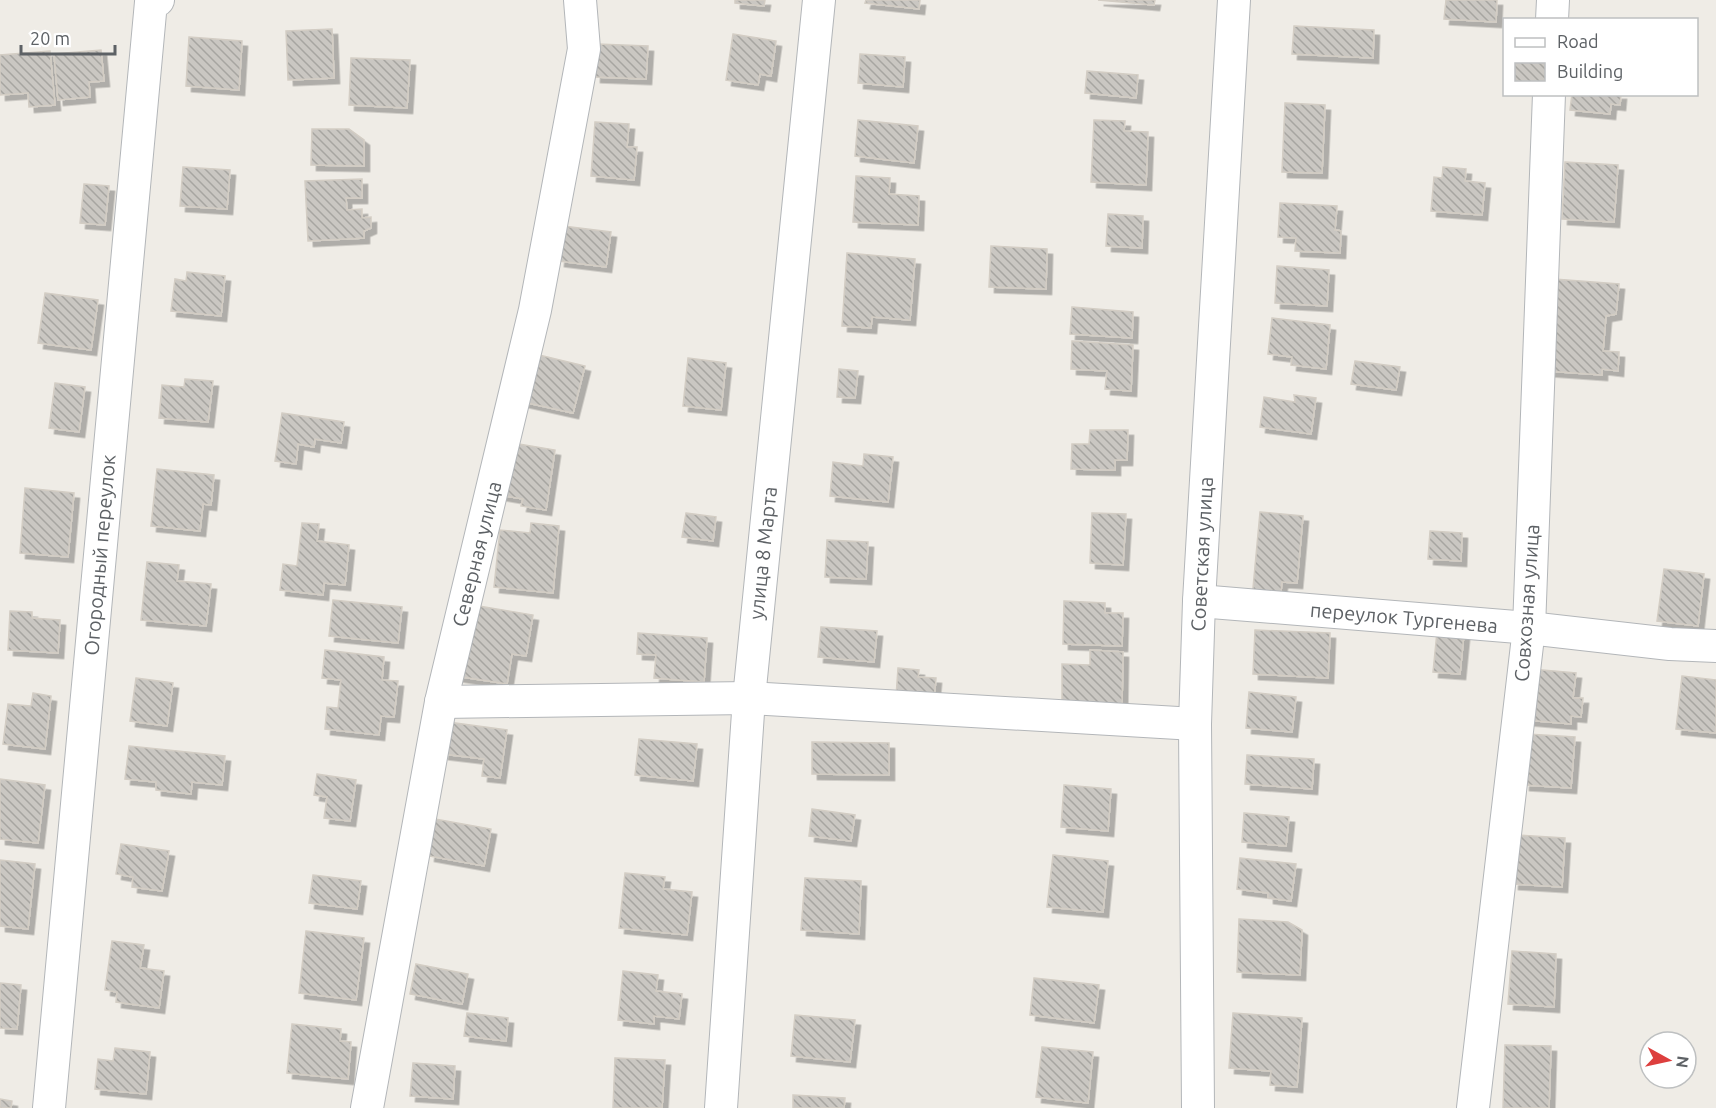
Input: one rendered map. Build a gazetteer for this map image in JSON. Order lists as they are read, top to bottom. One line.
{"streets":{"street":["улица 8 Марта","Северная улица","Советская улица","Огородный переулок","Совхозная улица","переулок Тургенева"]},"crossings":[["Советская улица","переулок Тургенева"],["Совхозная улица","переулок Тургенева"]],"legend":["Road","Building"],"scale_bar":"20 m","north":"right"}
